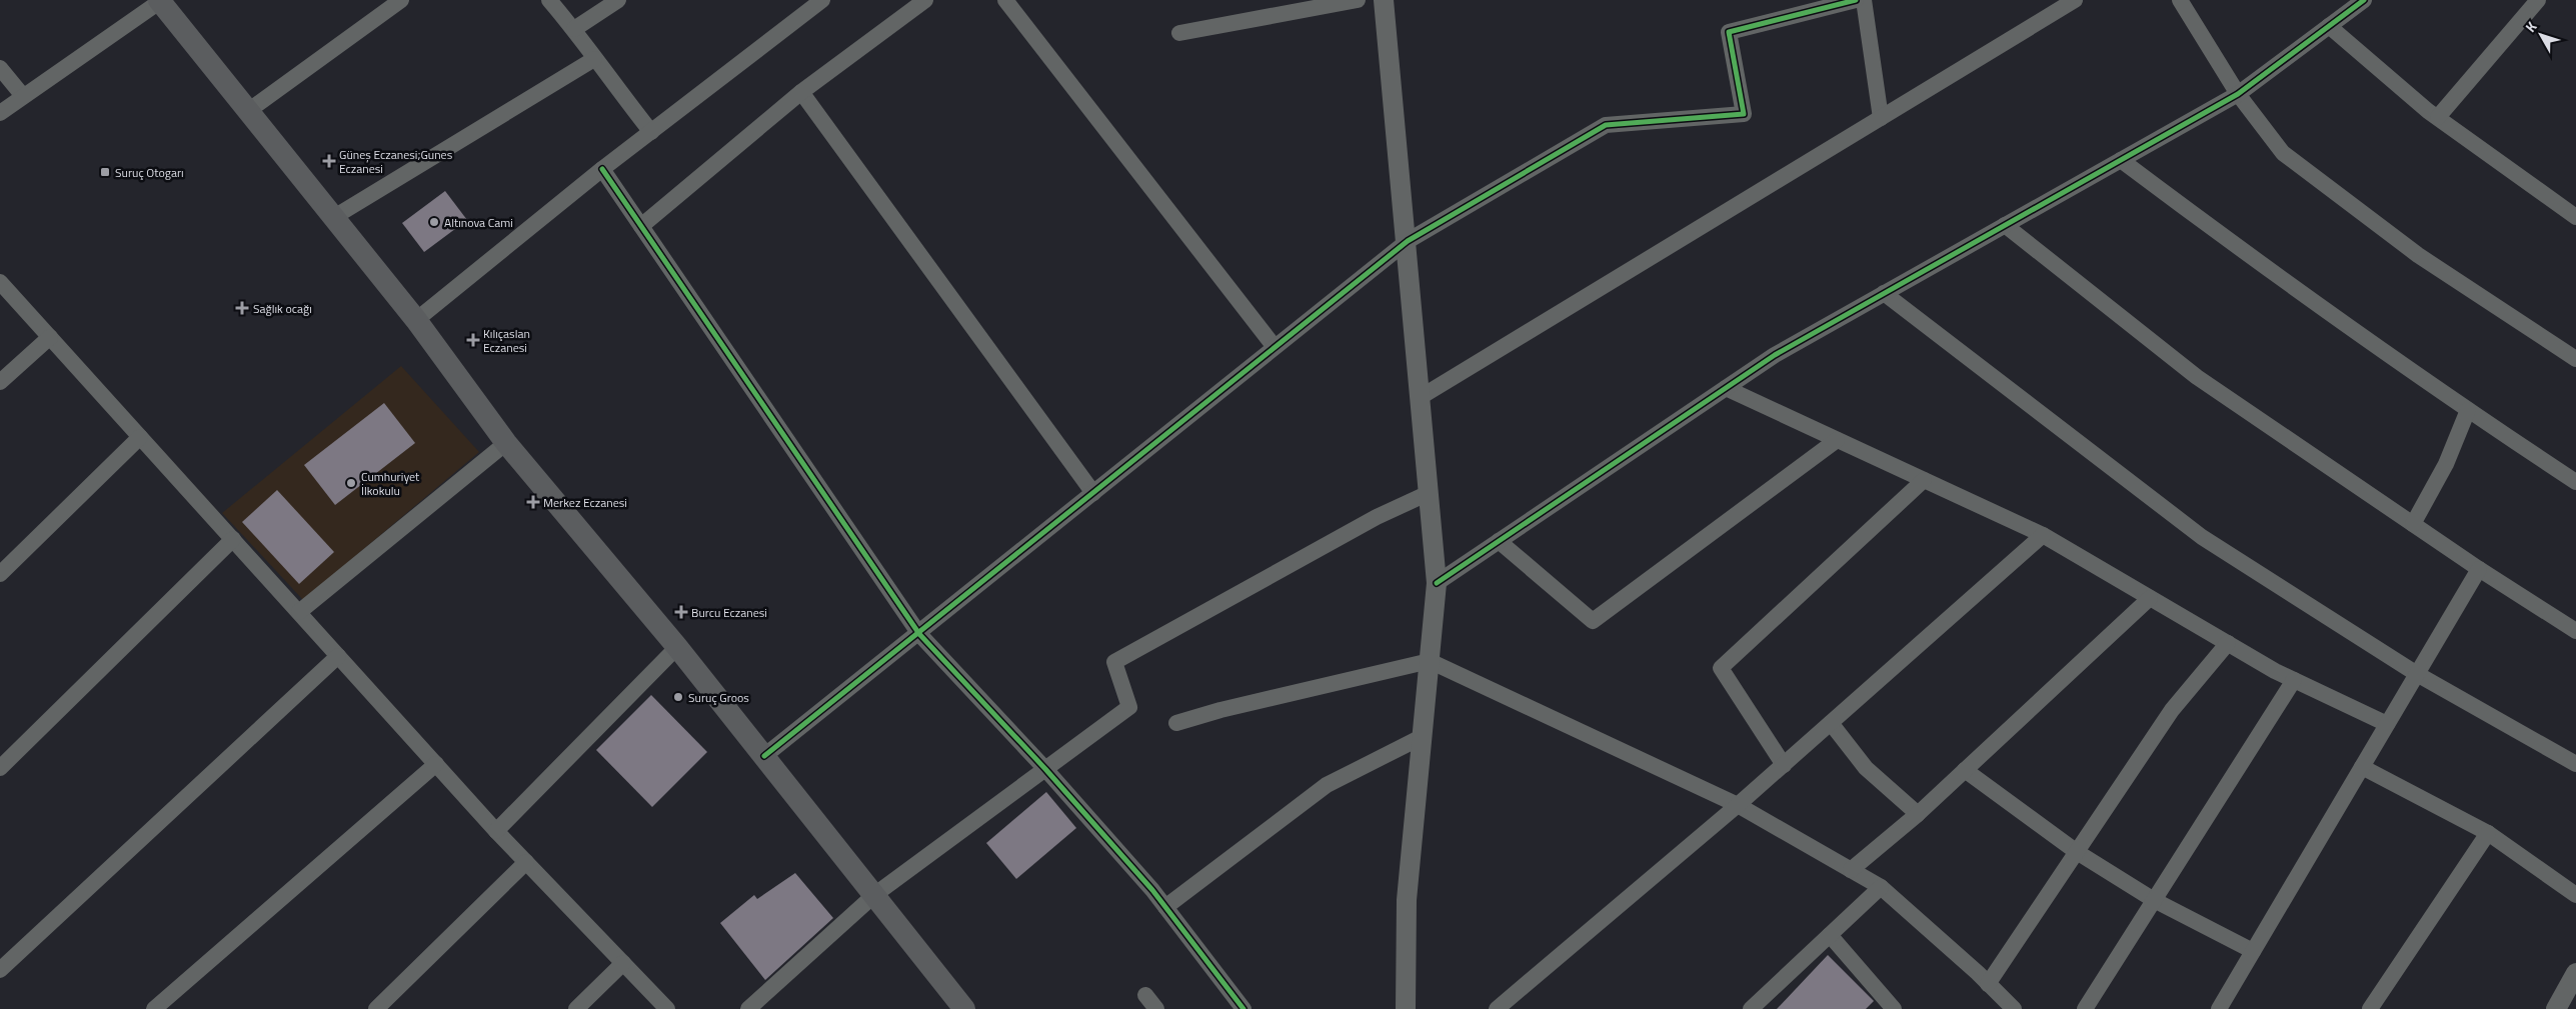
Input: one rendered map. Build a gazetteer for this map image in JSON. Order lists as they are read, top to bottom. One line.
{"places":{"health":["Güneş Eczanesi;Gunes Eczanesi","Sağlık ocağı","Kılıçaslan Eczanesi","Merkez Eczanesi","Burcu Eczanesi"],"transit":["Suruç Otogarı"],"other":["Altınova Cami","Cumhuriyet İlkokulu","Suruç Groos"]},"north":"top left"}
